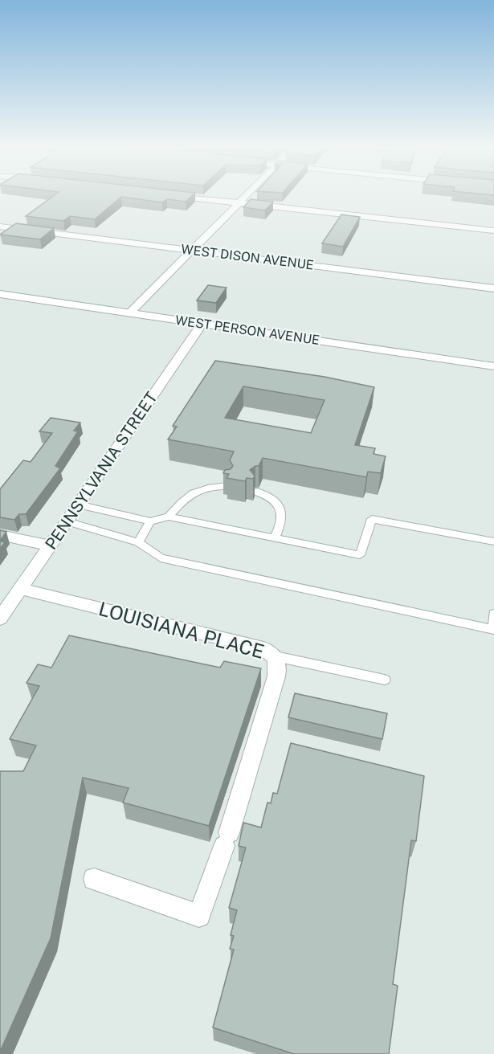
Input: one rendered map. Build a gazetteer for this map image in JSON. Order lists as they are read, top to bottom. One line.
{"streets":{"street":["WEST DISON AVENUE","WEST PERSON AVENUE","PENNSYLVANIA STREET","LOUISIANA PLACE"]},"crossings":[["WEST PERSON AVENUE","PENNSYLVANIA STREET"],["PENNSYLVANIA STREET","LOUISIANA PLACE"]]}
